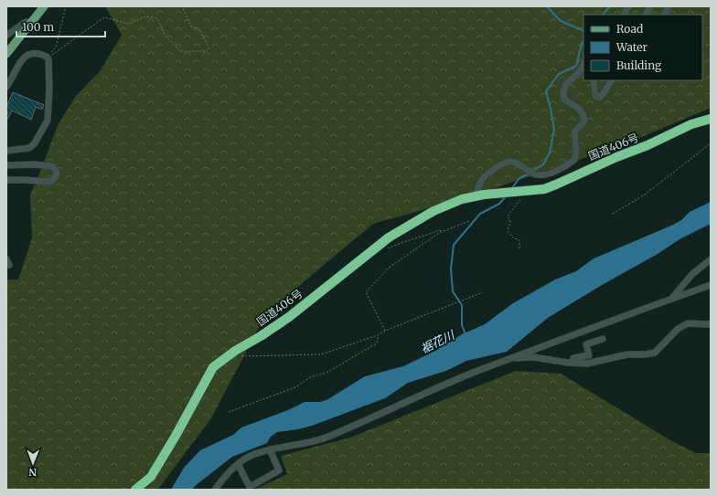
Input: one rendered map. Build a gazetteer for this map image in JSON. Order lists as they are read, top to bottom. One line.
{"streets":{"highway":["国道406号"]},"water":["裾花川"],"legend":["Road","Water","Building"],"scale_bar":"100 m","north":"bottom"}
